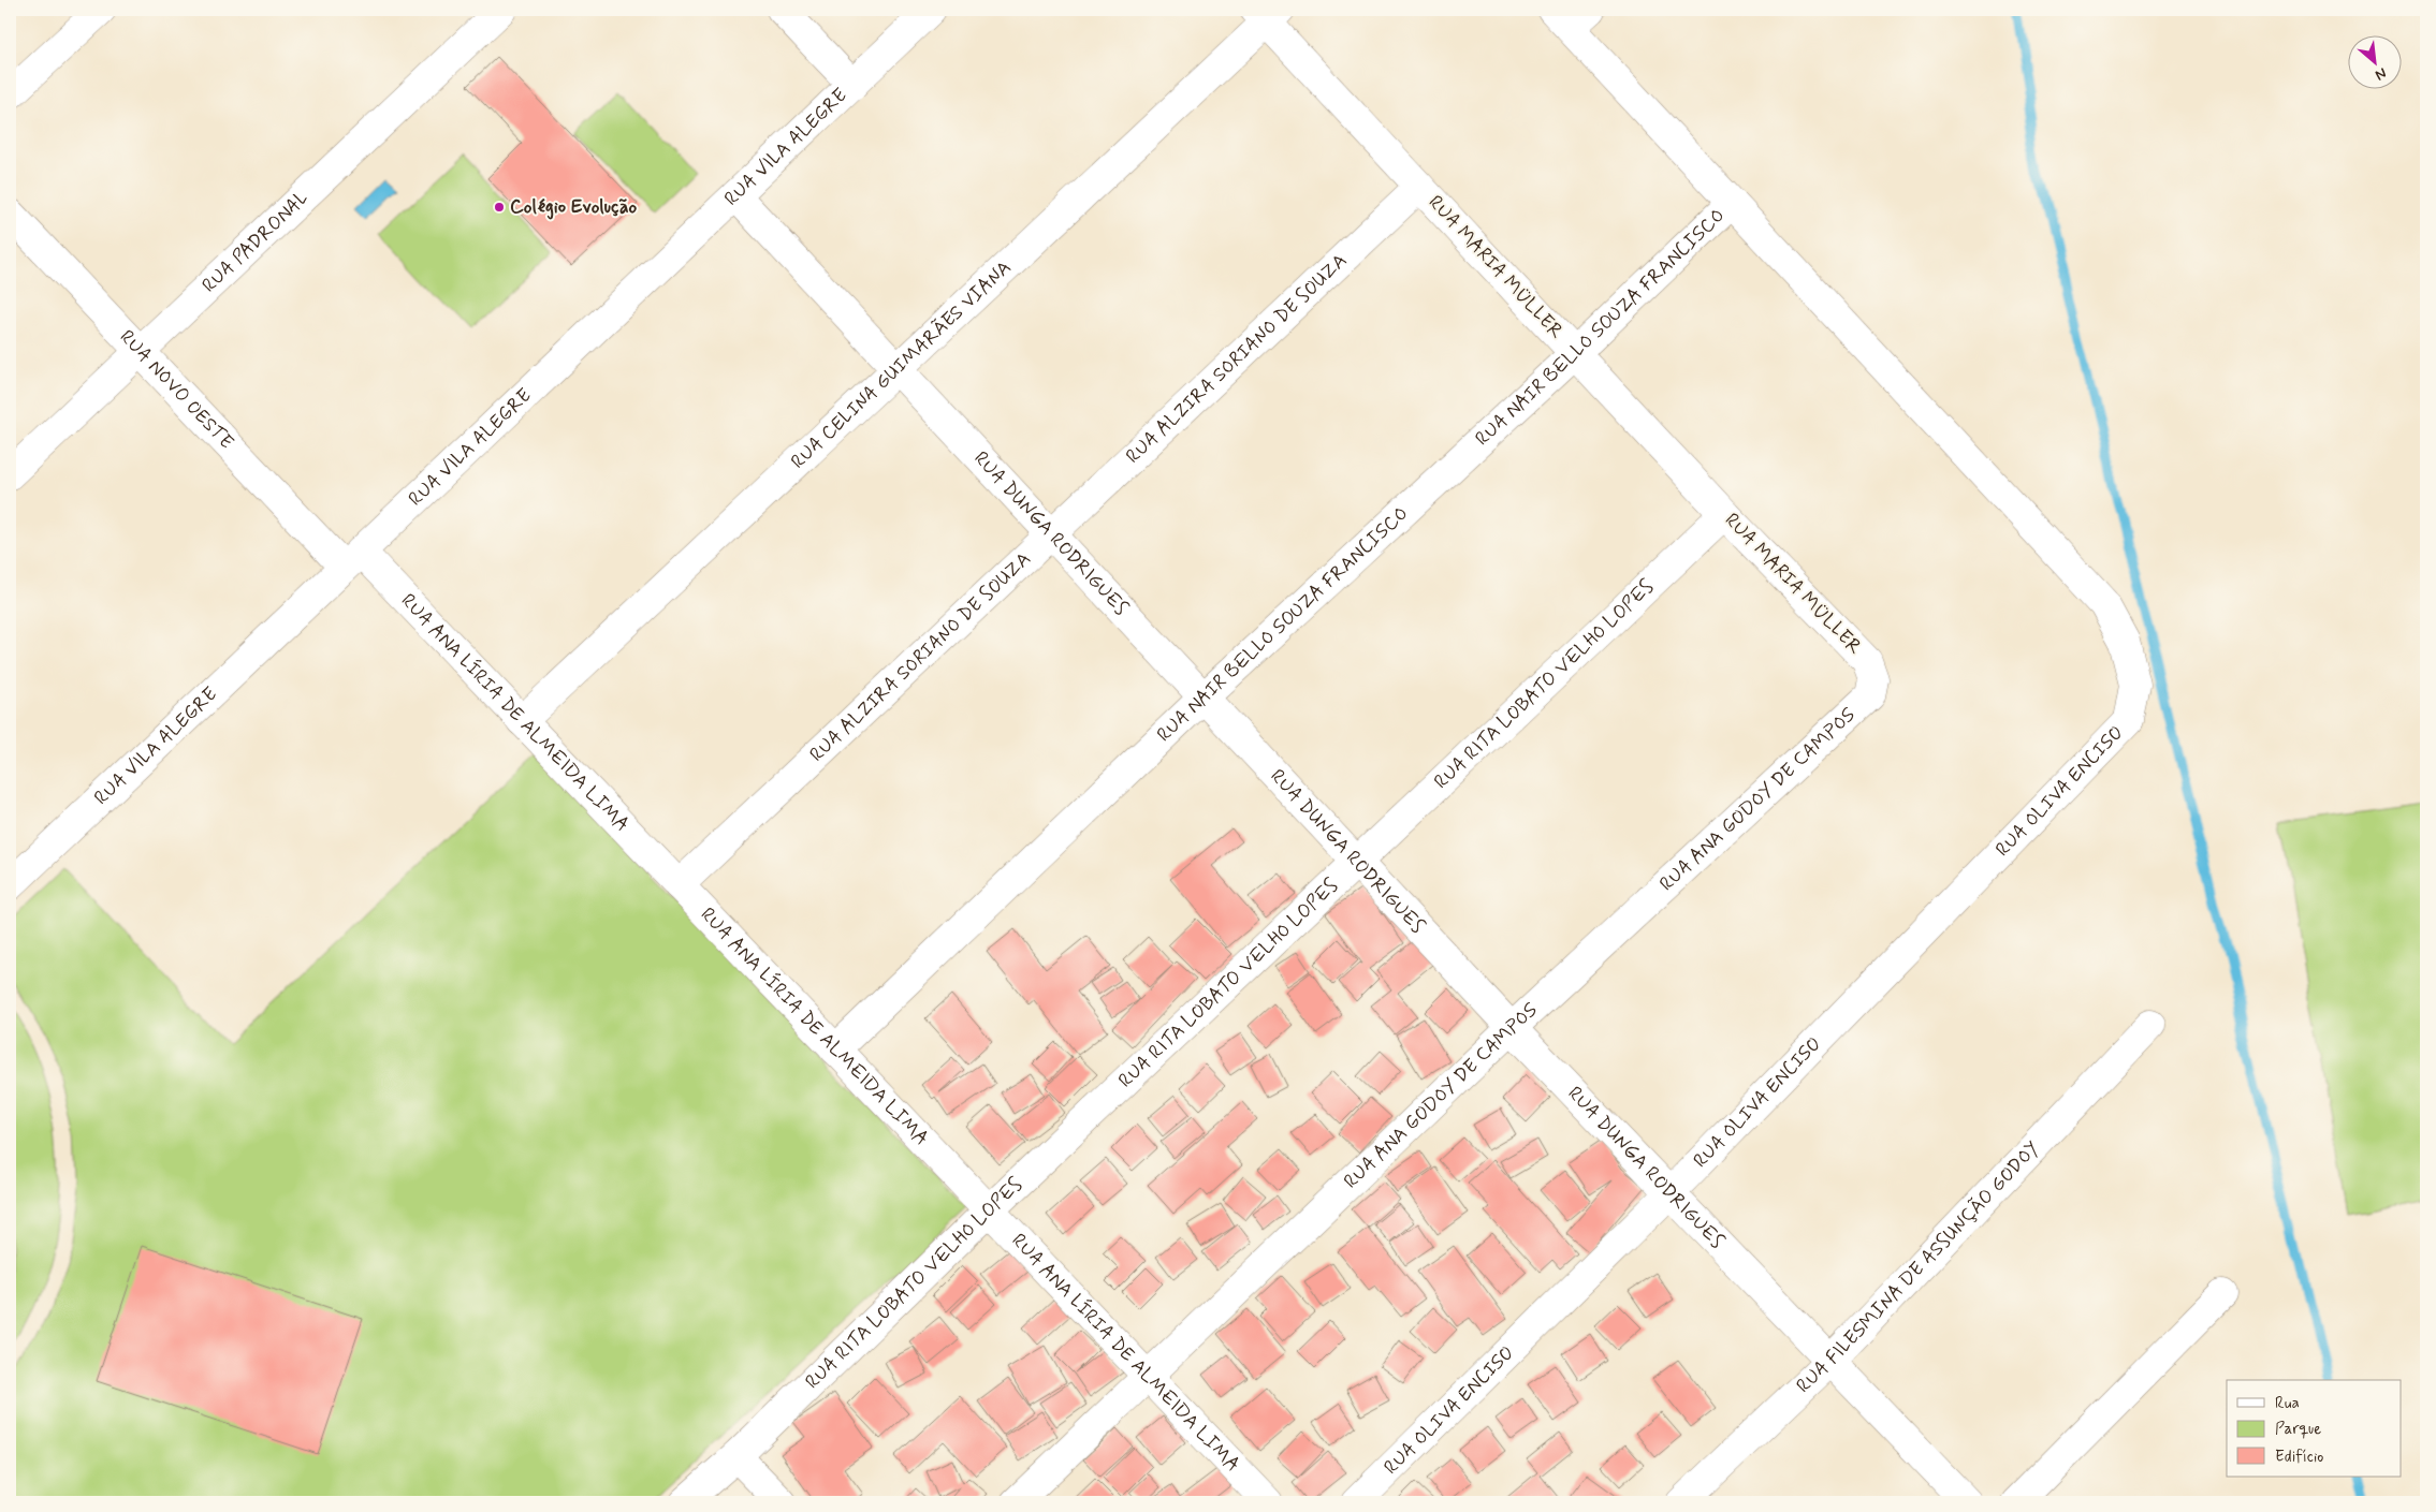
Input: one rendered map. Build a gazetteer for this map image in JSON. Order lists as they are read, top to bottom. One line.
{"streets":{"street":["RUA VILA ALEGRE","RUA PADRONAL","RUA MARIA MÜLLER","RUA NAIR BELLO SOUZA FRANCISCO","RUA ALZIRA SORIANO DE SOUZA","RUA CELINA GUIMARÃES VIANA","RUA NOVO OESTE","RUA DUNGA RODRIGUES","RUA RITA LOBATO VELHO LOPES","RUA ANA LÍRIA DE ALMEIDA LIMA","RUA OLIVA ENCISO","RUA ANA GODOY DE CAMPOS","RUA FILESMINA DE ASSUNÇÃO GODOY"]},"crossings":[["RUA VILA ALEGRE","RUA NOVO OESTE"],["RUA VILA ALEGRE","RUA DUNGA RODRIGUES"],["RUA VILA ALEGRE","RUA ANA LÍRIA DE ALMEIDA LIMA"],["RUA PADRONAL","RUA NOVO OESTE"],["RUA MARIA MÜLLER","RUA NAIR BELLO SOUZA FRANCISCO"],["RUA MARIA MÜLLER","RUA ALZIRA SORIANO DE SOUZA"],["RUA MARIA MÜLLER","RUA CELINA GUIMARÃES VIANA"],["RUA MARIA MÜLLER","RUA RITA LOBATO VELHO LOPES"],["RUA MARIA MÜLLER","RUA ANA GODOY DE CAMPOS"],["RUA NAIR BELLO SOUZA FRANCISCO","RUA DUNGA RODRIGUES"],["RUA NAIR BELLO SOUZA FRANCISCO","RUA ANA LÍRIA DE ALMEIDA LIMA"],["RUA NAIR BELLO SOUZA FRANCISCO","RUA OLIVA ENCISO"],["RUA ALZIRA SORIANO DE SOUZA","RUA DUNGA RODRIGUES"],["RUA ALZIRA SORIANO DE SOUZA","RUA ANA LÍRIA DE ALMEIDA LIMA"],["RUA CELINA GUIMARÃES VIANA","RUA DUNGA RODRIGUES"],["RUA CELINA GUIMARÃES VIANA","RUA ANA LÍRIA DE ALMEIDA LIMA"],["RUA NOVO OESTE","RUA ANA LÍRIA DE ALMEIDA LIMA"],["RUA DUNGA RODRIGUES","RUA RITA LOBATO VELHO LOPES"],["RUA DUNGA RODRIGUES","RUA OLIVA ENCISO"],["RUA DUNGA RODRIGUES","RUA ANA GODOY DE CAMPOS"],["RUA DUNGA RODRIGUES","RUA FILESMINA DE ASSUNÇÃO GODOY"],["RUA RITA LOBATO VELHO LOPES","RUA ANA LÍRIA DE ALMEIDA LIMA"],["RUA ANA LÍRIA DE ALMEIDA LIMA","RUA ANA GODOY DE CAMPOS"]],"places":["Colégio Evolução"],"legend":["Rua","Parque","Edifício"],"north":"bottom right"}
